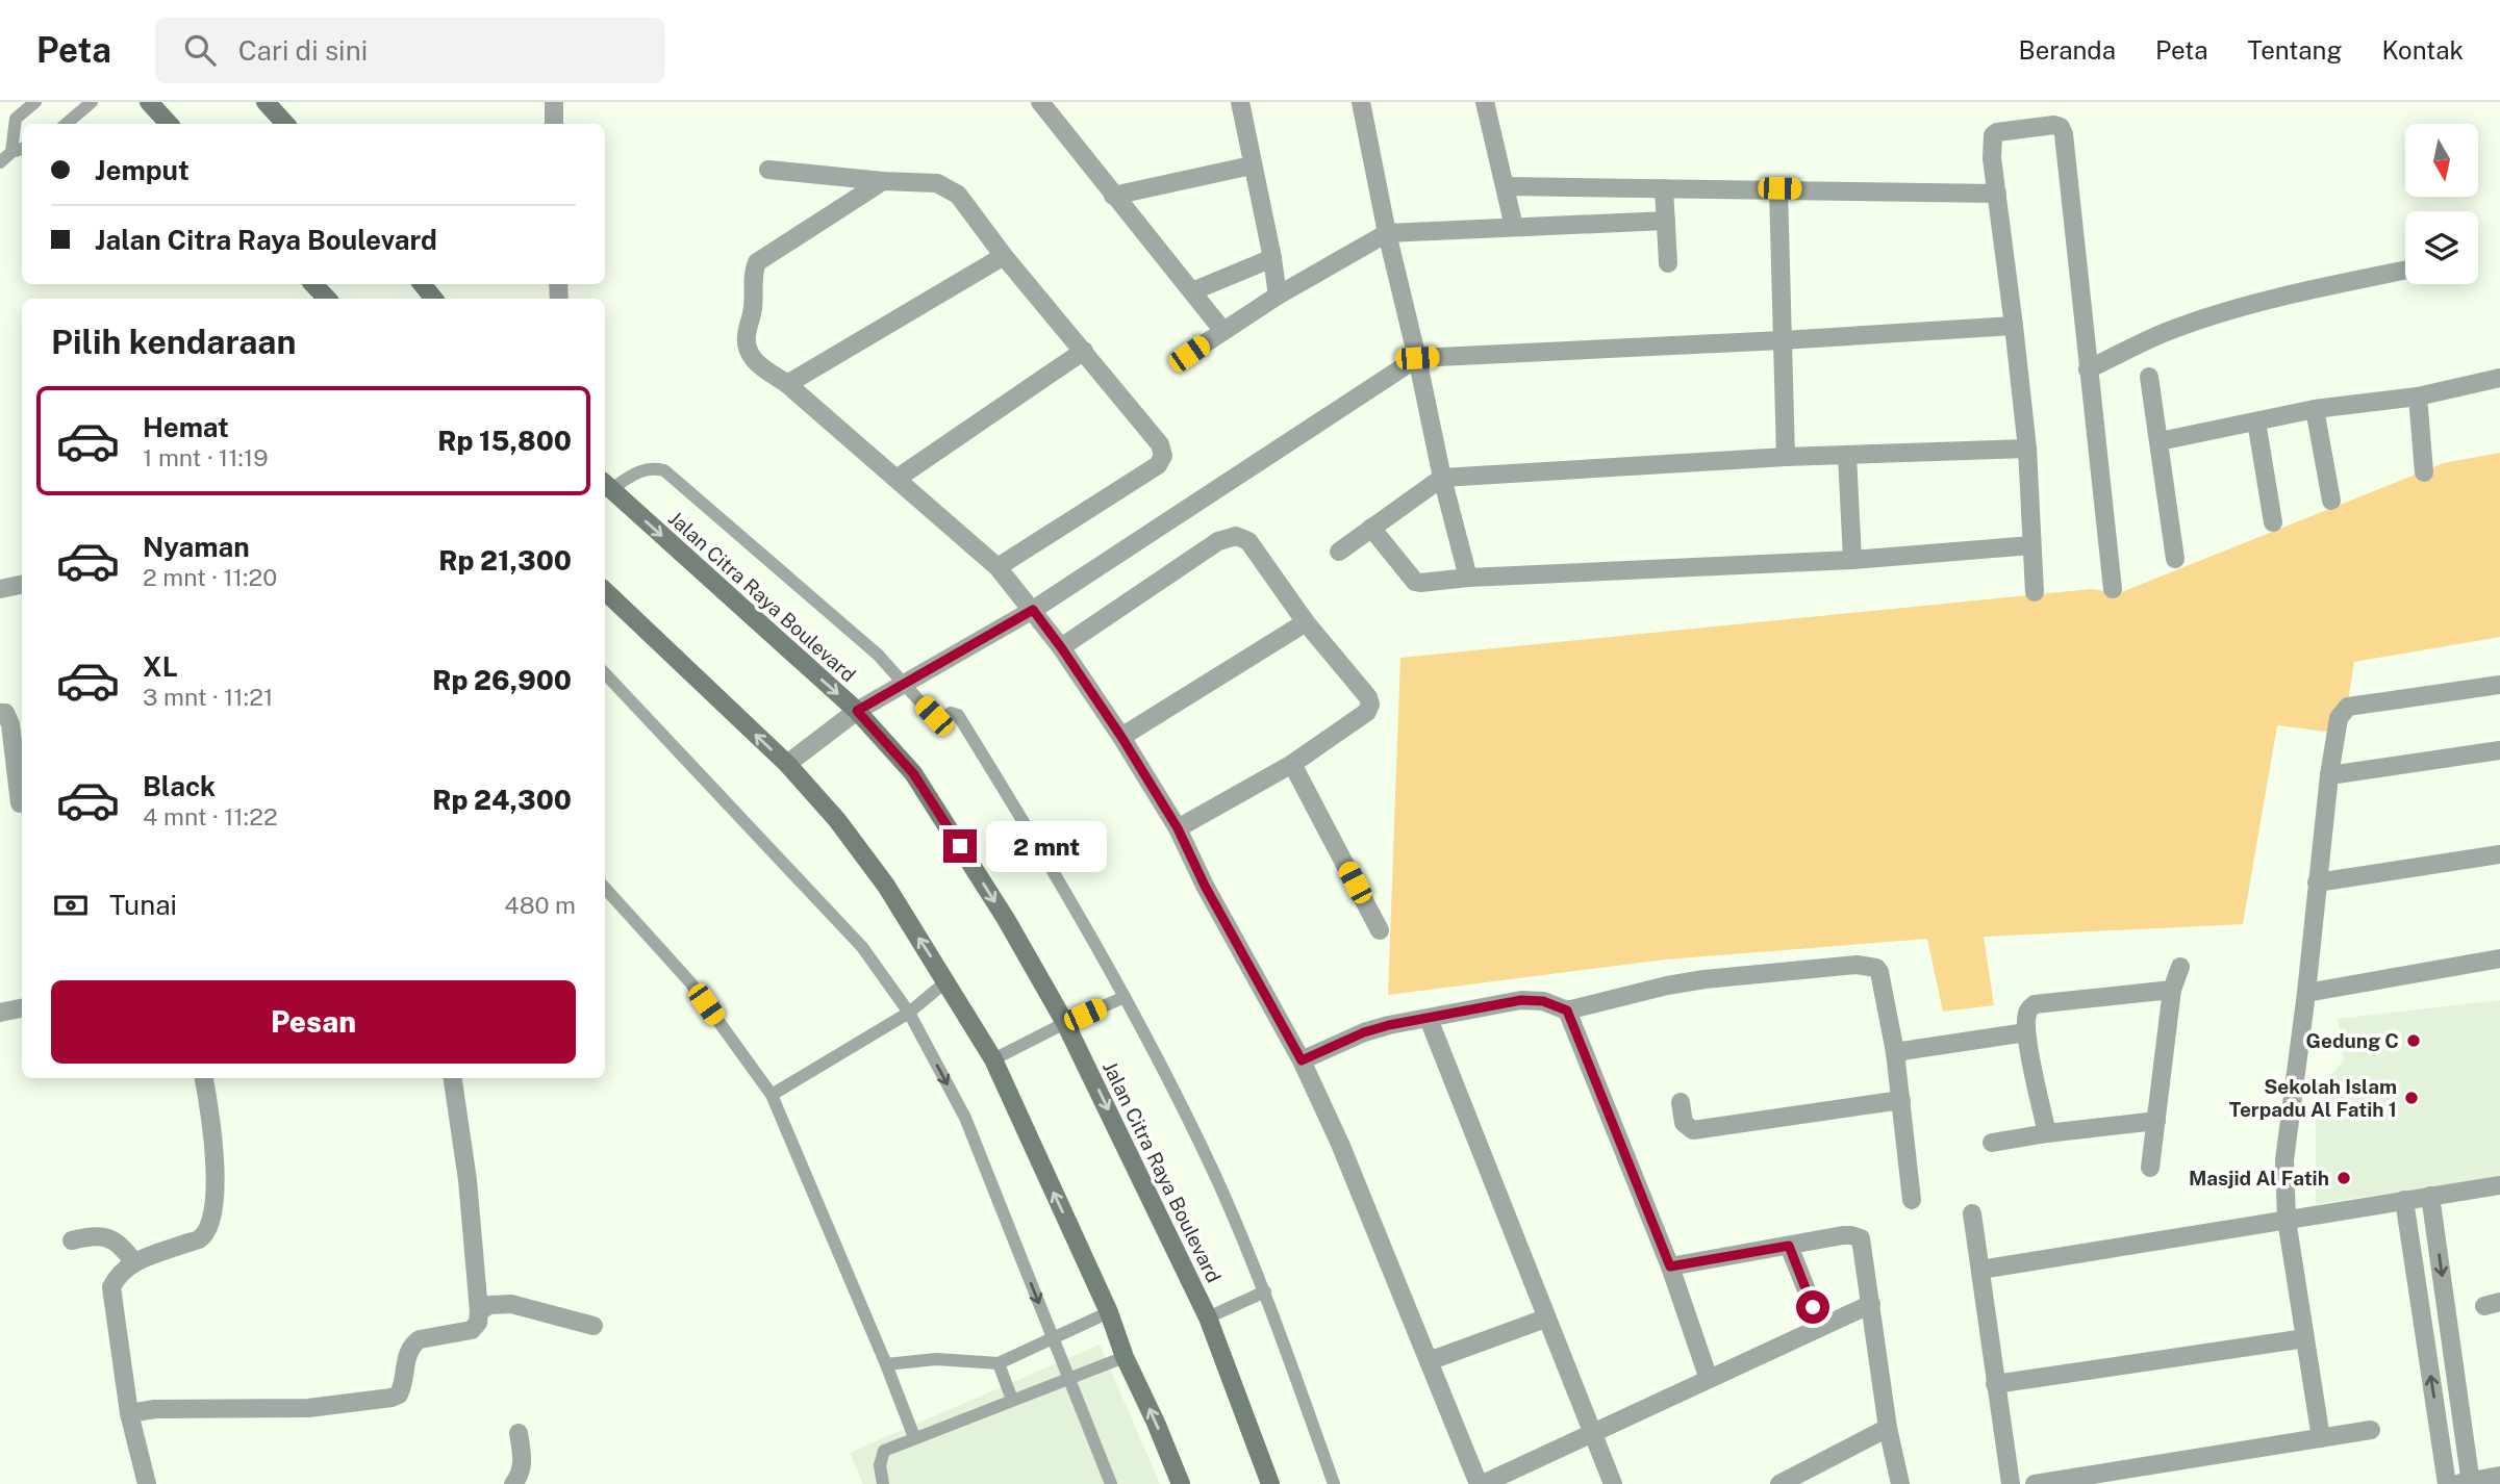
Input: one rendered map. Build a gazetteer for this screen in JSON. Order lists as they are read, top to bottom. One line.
{"streets":{"main road":["Jalan Citra Raya Boulevard"]},"places":["Gedung C","Sekolah Islam Terpadu Al Fatih 1","Masjid Al Fatih"],"north":"bottom","page":{"header":"Peta","search":"Cari di sini","nav":["Beranda","Peta","Tentang","Kontak"],"banner":["Jemput","Jalan Citra Raya Boulevard"],"heading":"Pilih kendaraan","list":[{"name":"Hemat","note":"1 mnt · 11:19","value":"Rp 15,800"},{"name":"Nyaman","note":"2 mnt · 11:20","value":"Rp 21,300"},{"name":"XL","note":"3 mnt · 11:21","value":"Rp 26,900"},{"name":"Black","note":"4 mnt · 11:22","value":"Rp 24,300"}],"bubble":"2 mnt","pay":["Tunai","480 m"],"buttons":"Pesan"}}
